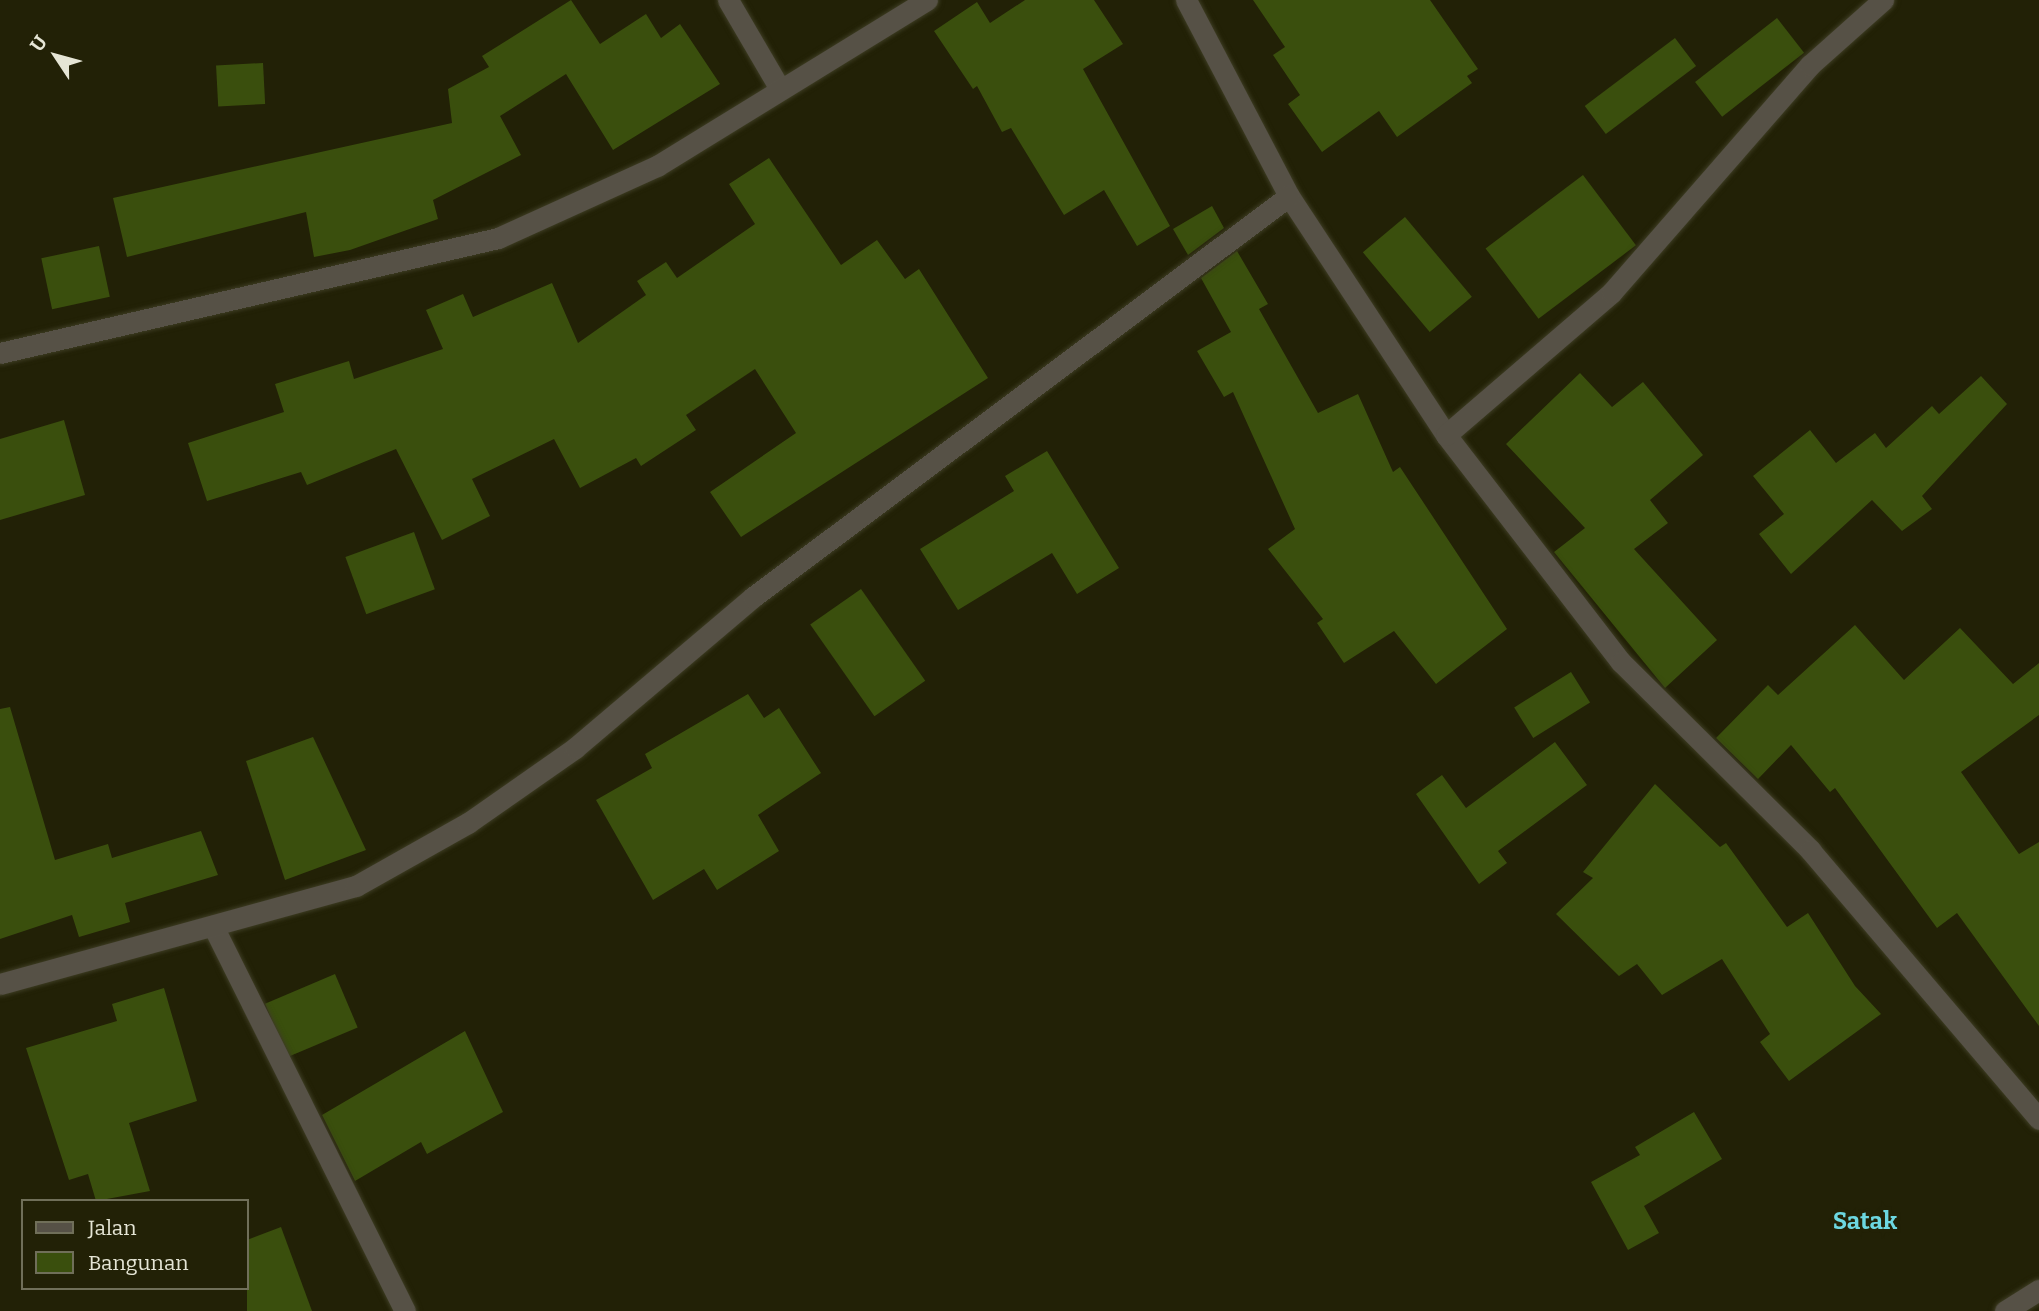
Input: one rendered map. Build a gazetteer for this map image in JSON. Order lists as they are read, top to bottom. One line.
{"districts":["Satak"],"legend":["Jalan","Bangunan"],"north":"top left"}
